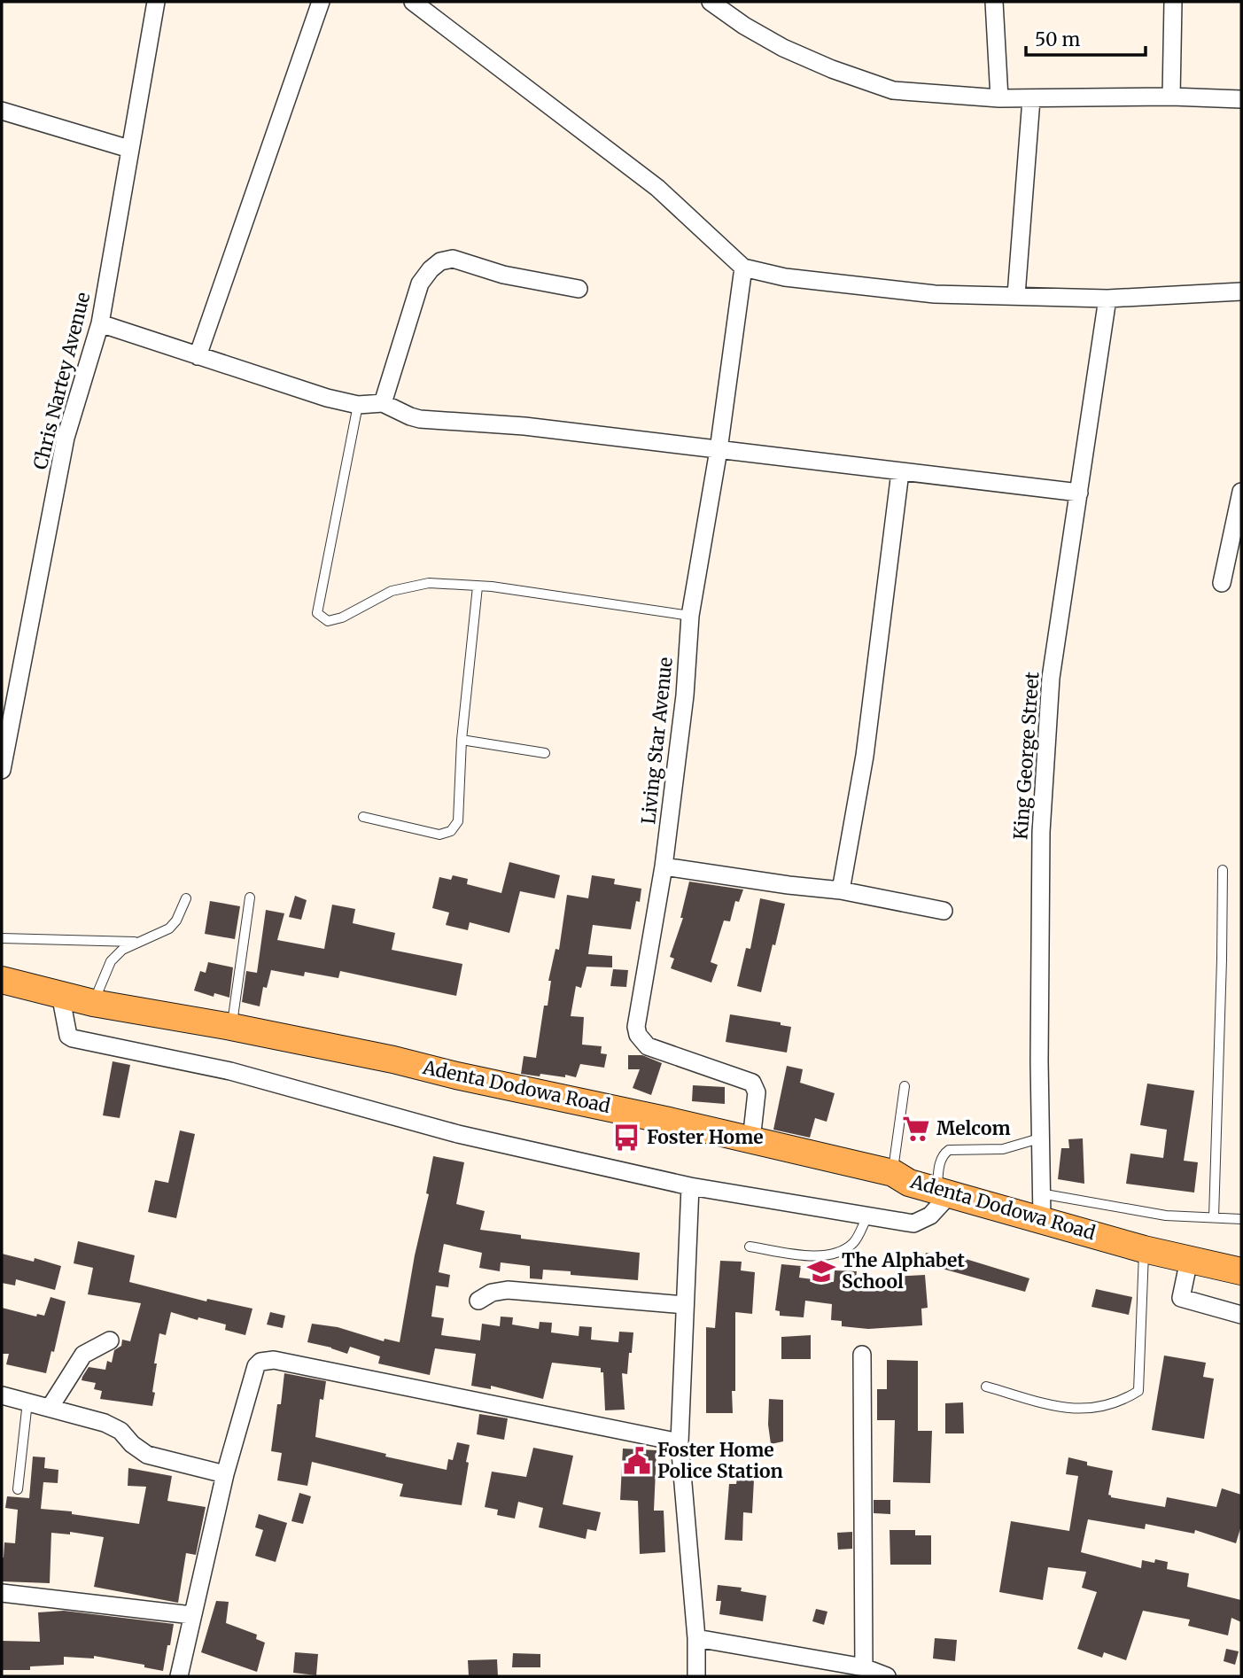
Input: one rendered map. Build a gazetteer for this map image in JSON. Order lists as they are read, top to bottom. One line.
{"streets":{"main road":["Adenta Dodowa Road"],"street":["Chris Nartey Avenue","Living Star Avenue","King George Street"]},"crossings":[["Living Star Avenue","Adenta Dodowa Road"],["King George Street","Adenta Dodowa Road"]],"places":{"supermarket":["Melcom"],"bus stop":["Foster Home"],"school or university":["The Alphabet School"],"public building":["Foster Home Police Station"]},"scale_bar":"50 m"}
